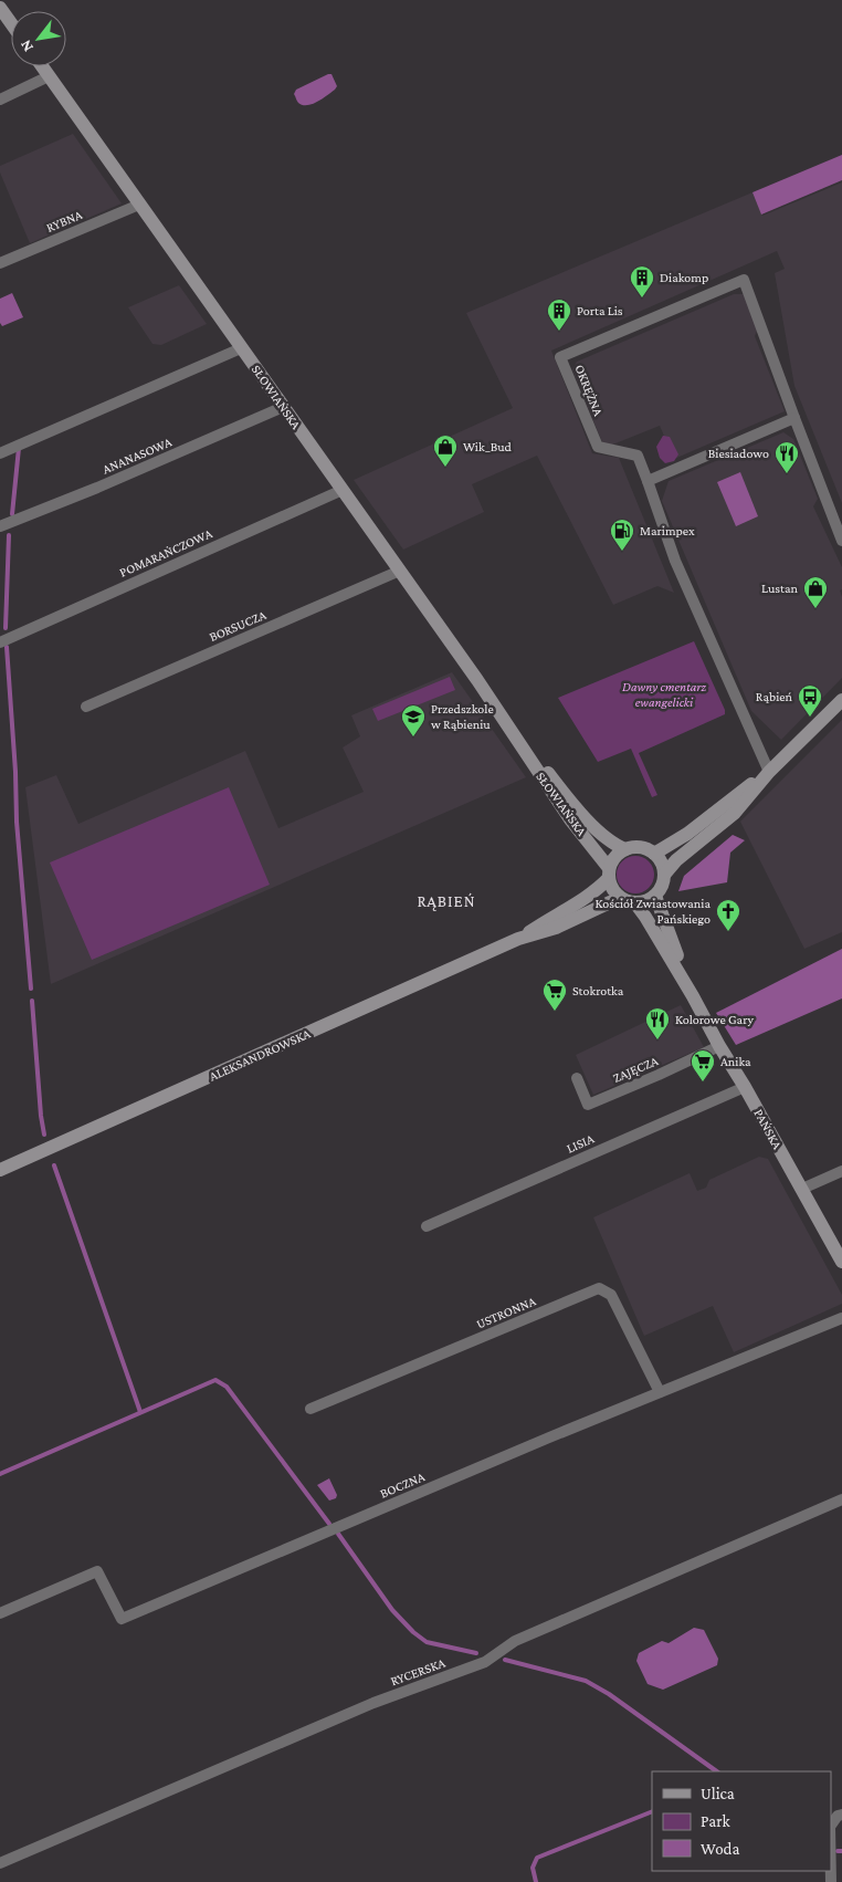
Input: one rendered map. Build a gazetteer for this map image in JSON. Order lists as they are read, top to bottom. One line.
{"streets":{"street":["RYBNA","OKRĘŻNA","SŁOWIAŃSKA","ANANASOWA","POMARAŃCZOWA","BORSUCZA","ALEKSANDROWSKA","ZAJĘCZA","PAŃSKA","LISIA","USTRONNA","BOCZNA","RYCERSKA"]},"crossings":[["RYBNA","SŁOWIAŃSKA"],["SŁOWIAŃSKA","ANANASOWA"],["SŁOWIAŃSKA","POMARAŃCZOWA"],["SŁOWIAŃSKA","BORSUCZA"],["SŁOWIAŃSKA","ALEKSANDROWSKA"],["SŁOWIAŃSKA","PAŃSKA"],["ALEKSANDROWSKA","PAŃSKA"],["ZAJĘCZA","PAŃSKA"],["PAŃSKA","LISIA"],["USTRONNA","BOCZNA"]],"districts":["RĄBIEŃ"],"parks":["Dawny cmentarz ewangelicki"],"places":{"building":["Diakomp","Porta Lis"],"shop":["Wik_Bud","Lustan"],"restaurant":["Biesiadowo","Kolorowe Gary"],"fuel station":["Marimpex"],"bus stop":["Rąbień"],"school or university":["Przedszkole w Rąbieniu"],"church":["Kościół Zwiastowania Pańskiego"],"supermarket":["Stokrotka","Anika"]},"legend":["Ulica","Park","Woda"],"north":"bottom left"}
